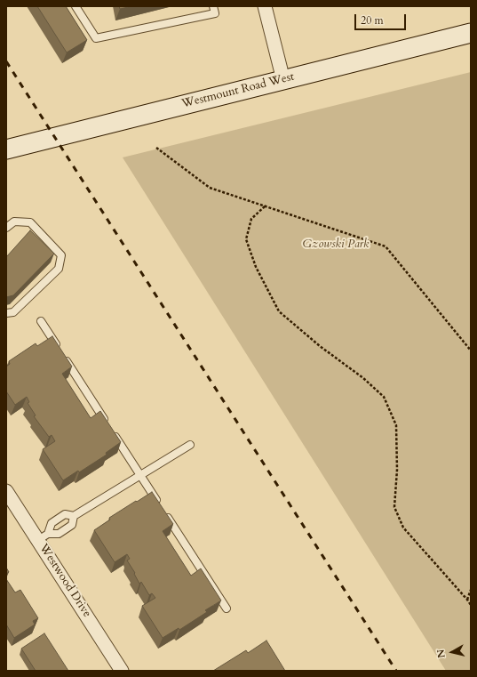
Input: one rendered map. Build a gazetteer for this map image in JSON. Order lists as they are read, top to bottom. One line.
{"streets":{"main road":["Westmount Road West"],"street":["Westwood Drive"]},"parks":["Gzowski Park"],"scale_bar":"20 m","north":"left"}
